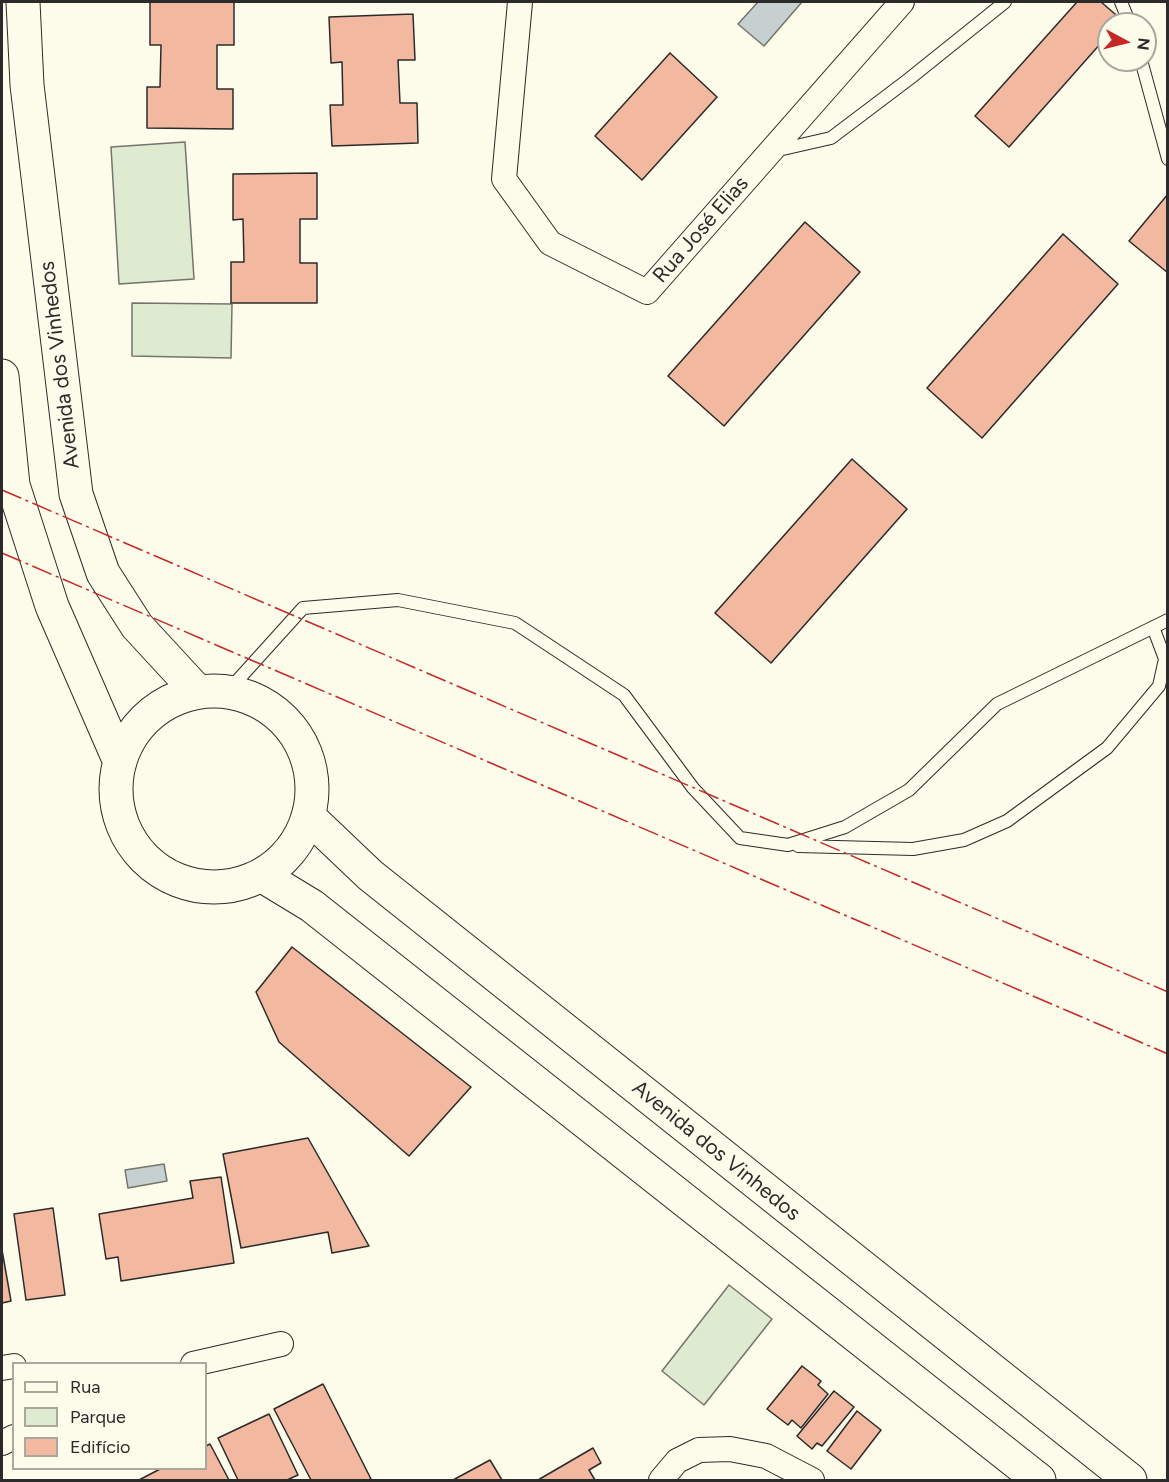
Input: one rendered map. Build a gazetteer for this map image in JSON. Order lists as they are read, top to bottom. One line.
{"streets":{"main road":["Avenida dos Vinhedos"],"street":["Rua José Elias"]},"legend":["Rua","Parque","Edifício"],"north":"right"}
